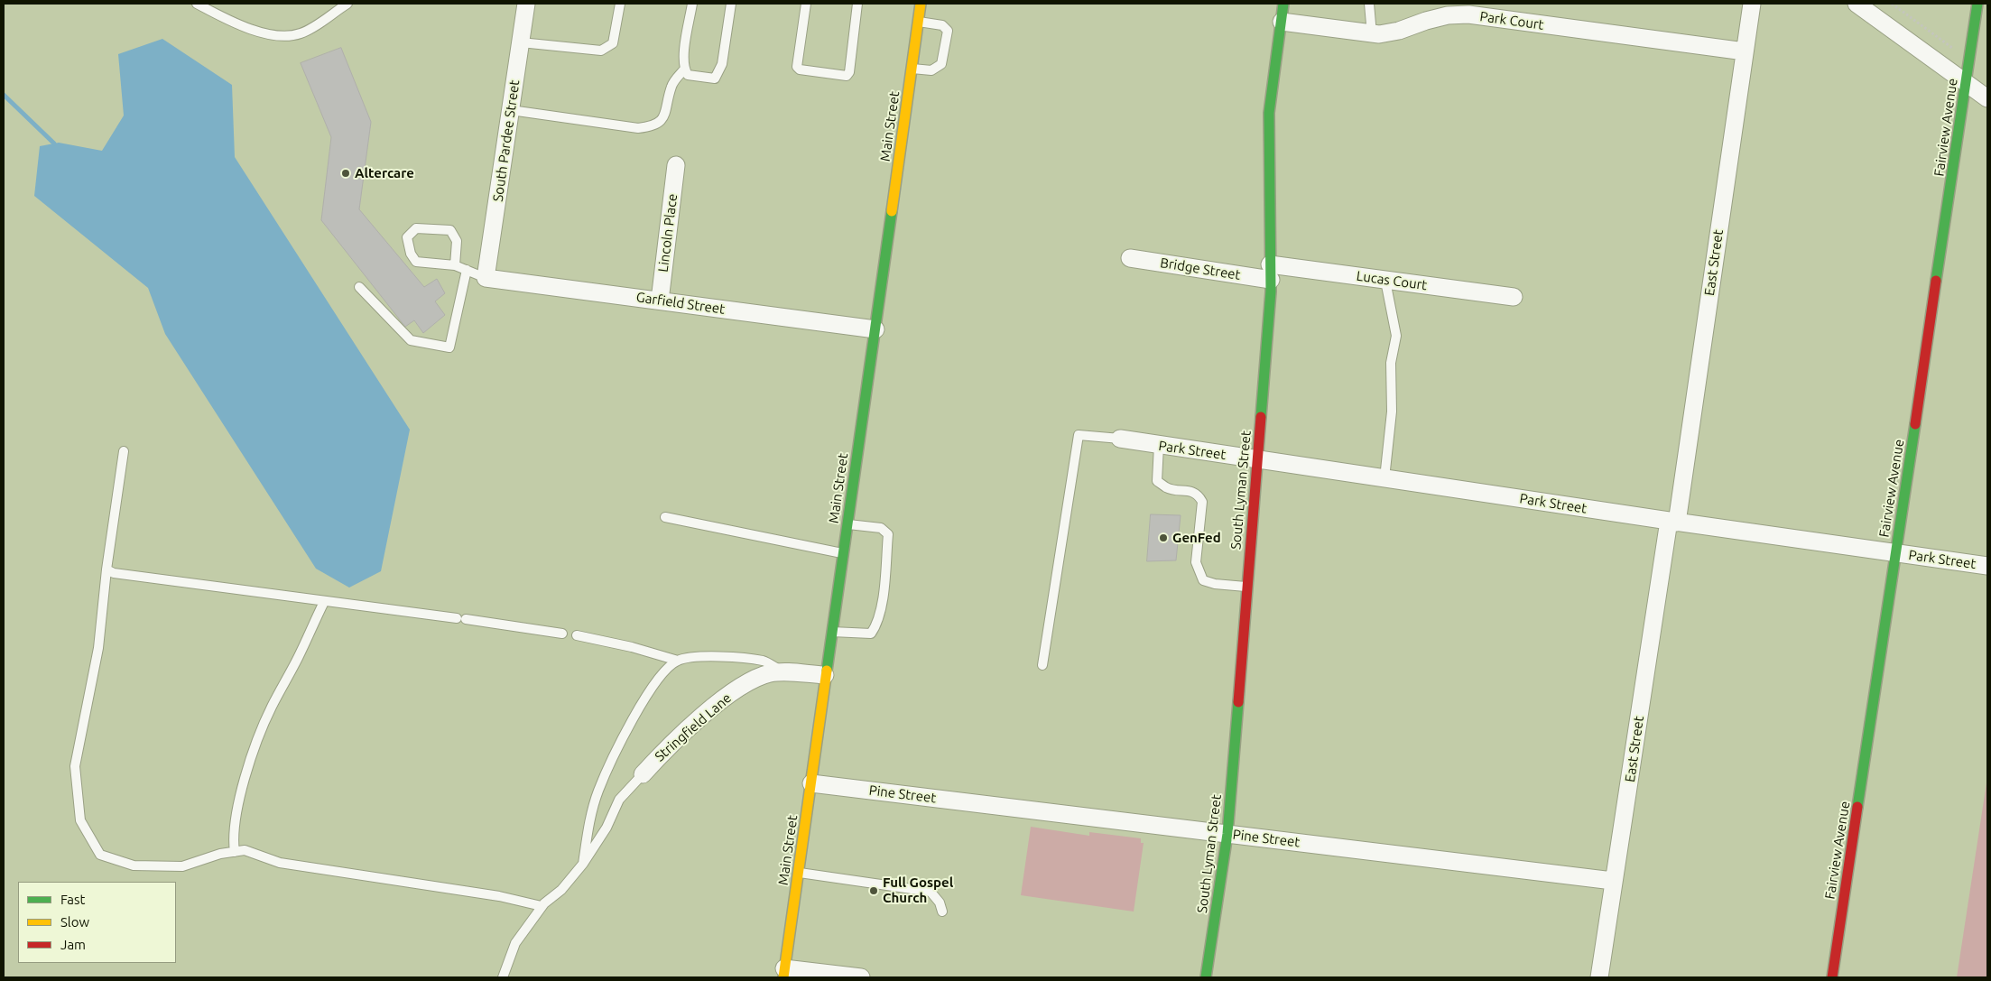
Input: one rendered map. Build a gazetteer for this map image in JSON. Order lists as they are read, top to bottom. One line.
{"streets":{"street":["Park Court","Main Street","Fairview Avenue","South Pardee Street","Lincoln Place","East Street","Bridge Street","Lucas Court","Garfield Street","Park Street","South Lyman Street","Stringfield Lane","Pine Street"]},"crossings":[["Park Court","East Street"],["Park Court","South Lyman Street"],["Main Street","Garfield Street"],["Main Street","Stringfield Lane"],["Main Street","Pine Street"],["Fairview Avenue","Park Street"],["South Pardee Street","Garfield Street"],["Lincoln Place","Garfield Street"],["East Street","Park Street"],["East Street","Pine Street"],["Bridge Street","Lucas Court"],["Bridge Street","South Lyman Street"],["Lucas Court","South Lyman Street"],["Park Street","South Lyman Street"],["South Lyman Street","Pine Street"]],"places":["Altercare","GenFed","Full Gospel Church"],"legend":["Fast","Slow","Jam"]}
